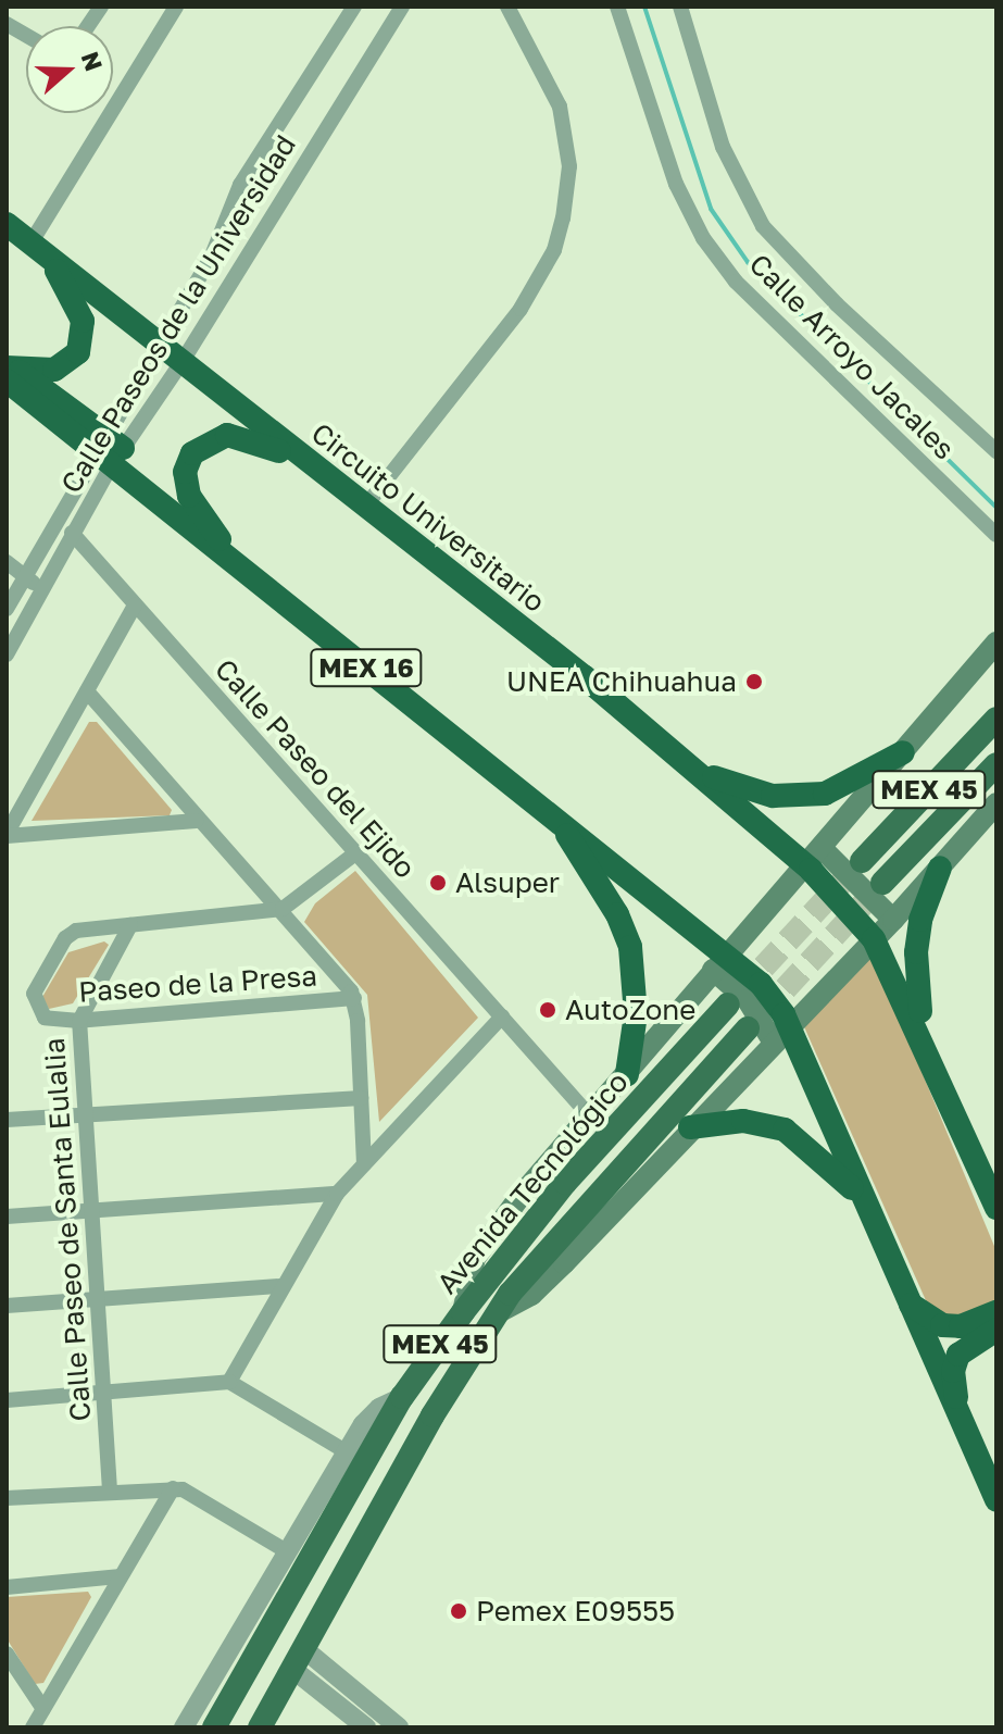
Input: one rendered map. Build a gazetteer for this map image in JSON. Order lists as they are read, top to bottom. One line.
{"streets":{"highway":["Circuito Universitario","MEX 16","MEX 45"],"main road":["Avenida Tecnológico"],"street":["Calle Paseos de la Universidad","Calle Arroyo Jacales","Calle Paseo del Ejido","Paseo de la Presa","Calle Paseo de Santa Eulalia"]},"crossings":[["Calle Paseos de la Universidad","Circuito Universitario"],["Calle Paseos de la Universidad","MEX 16"],["Calle Paseos de la Universidad","Calle Paseo del Ejido"],["Circuito Universitario","MEX 45"],["MEX 16","MEX 45"],["Paseo de la Presa","Calle Paseo de Santa Eulalia"]],"places":["UNEA Chihuahua","Alsuper","AutoZone","Pemex E09555"],"north":"right"}
